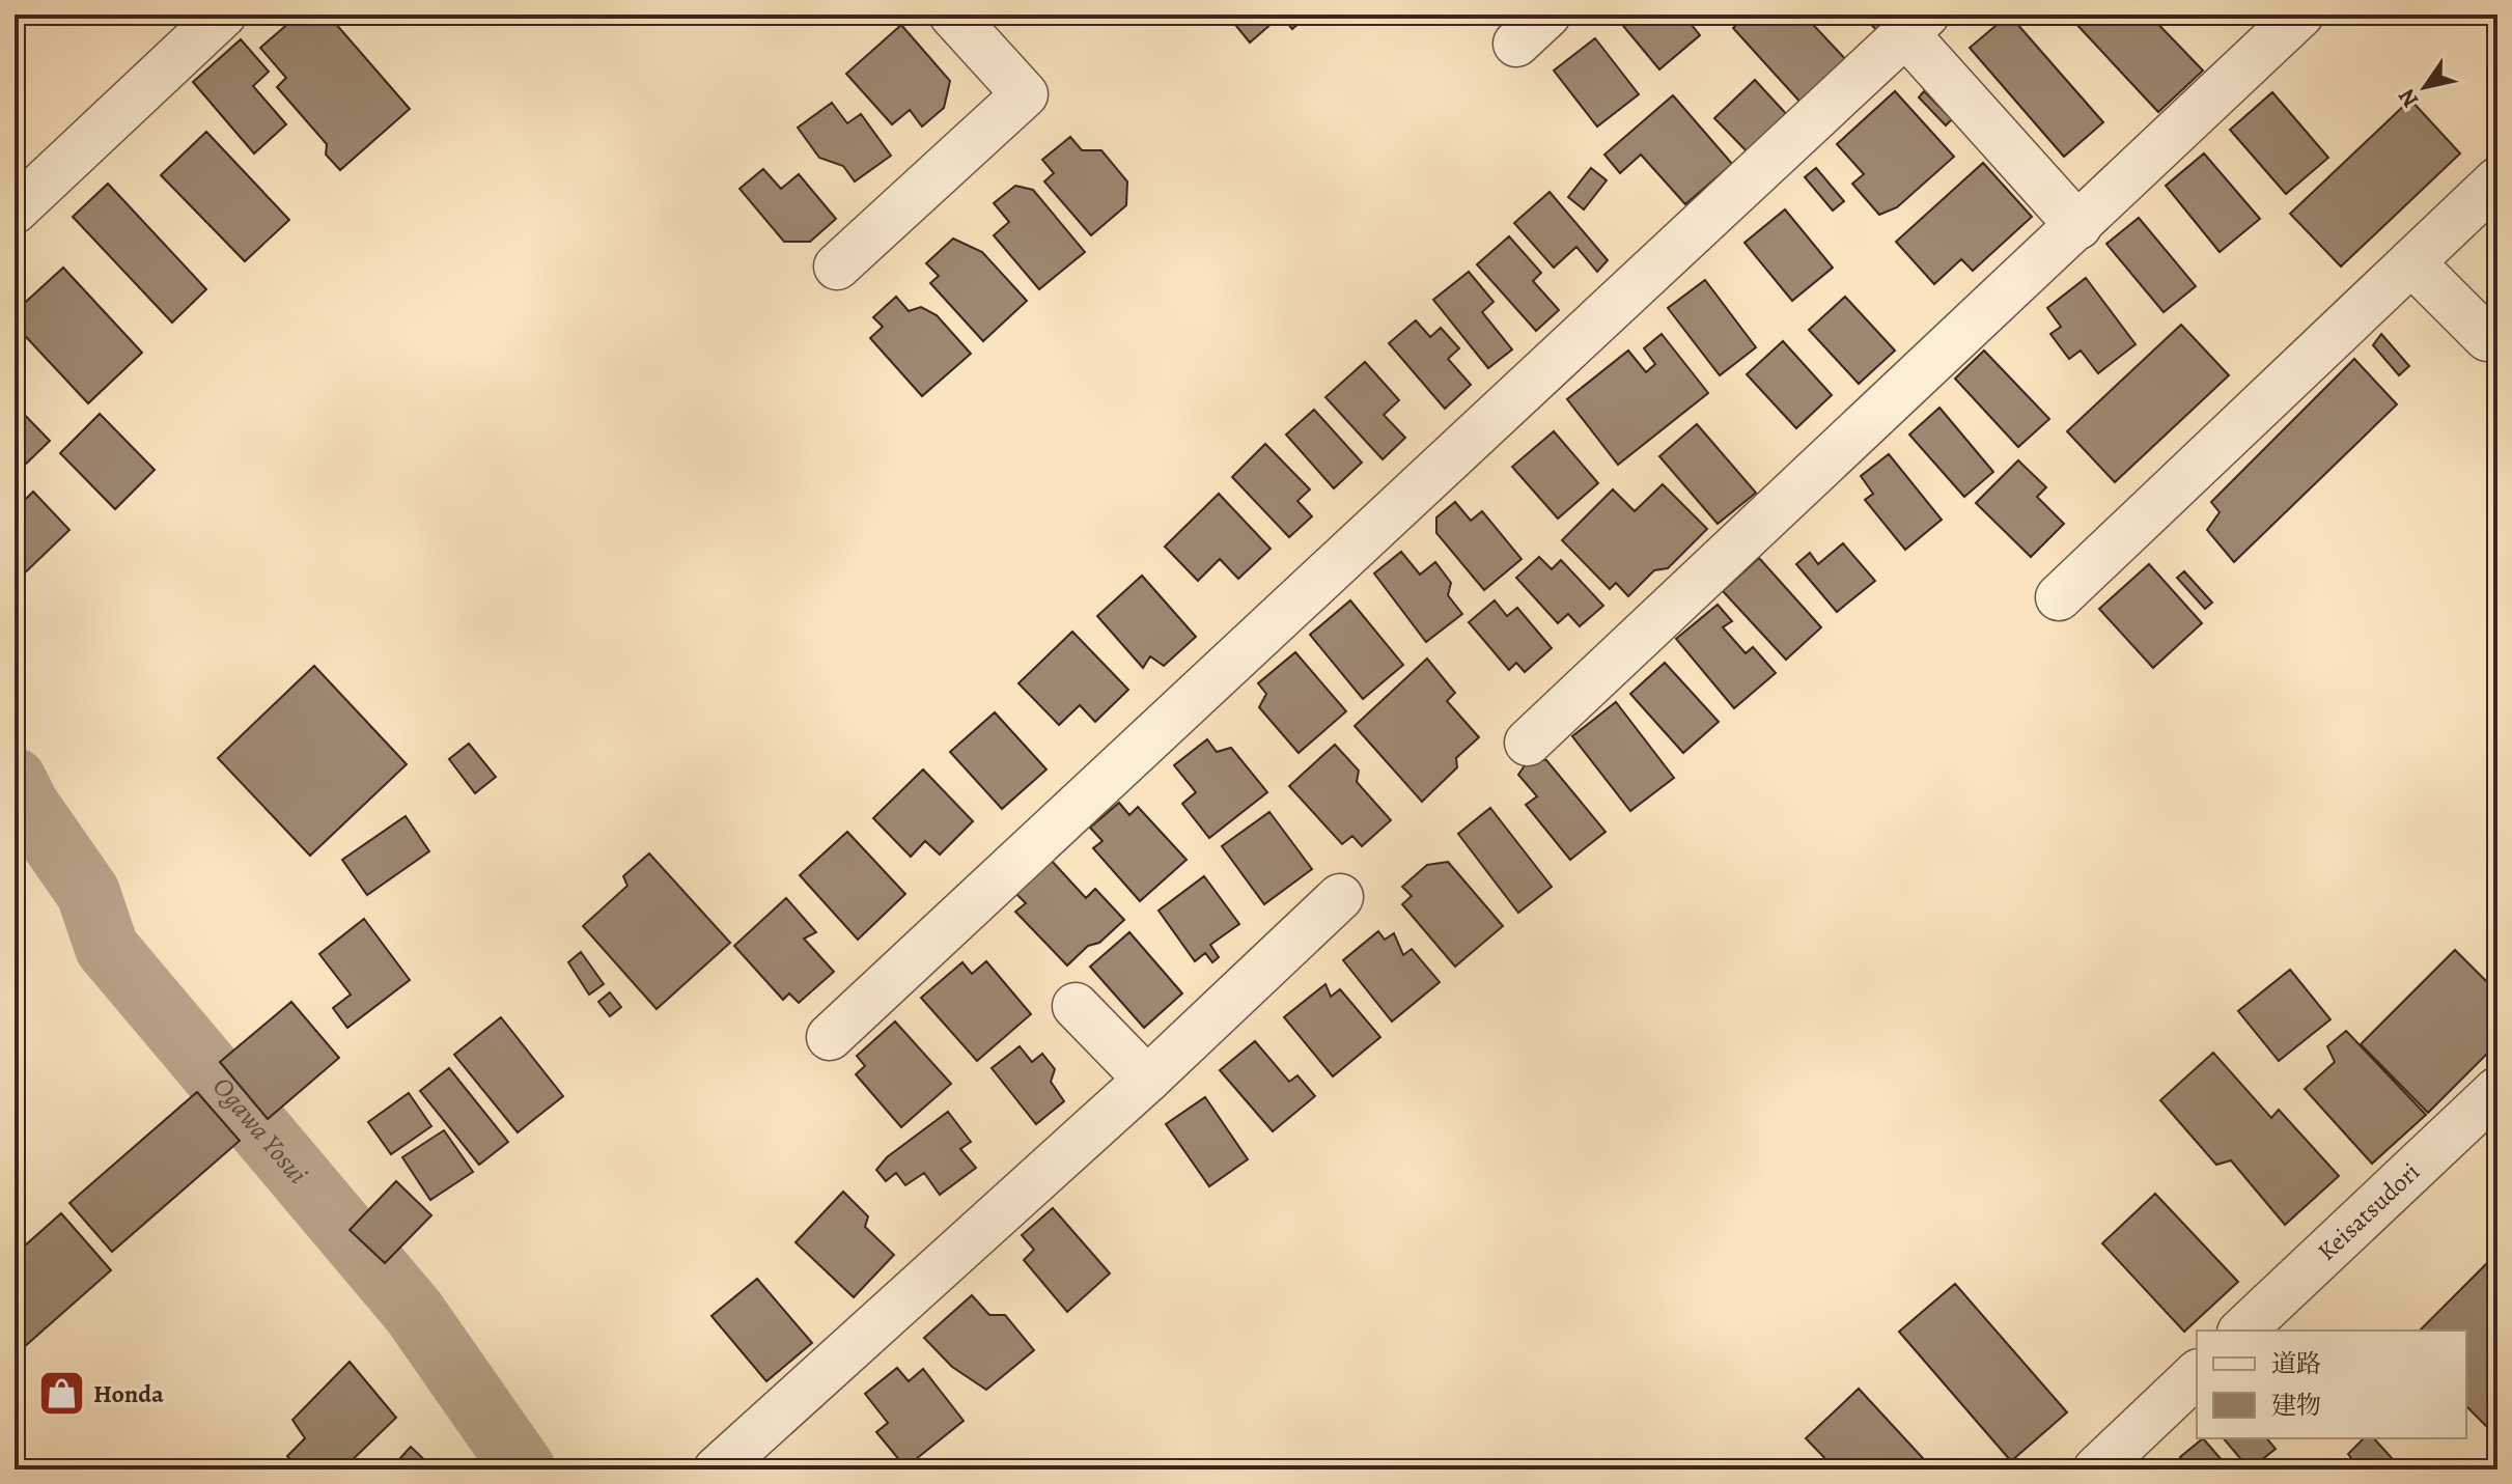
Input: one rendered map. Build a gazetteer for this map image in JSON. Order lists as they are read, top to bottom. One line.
{"streets":{"street":["Keisatsudori"]},"water":["Ogawa Yosui"],"places":{"shop":["Honda"]},"legend":["道路","建物"],"north":"bottom left"}
